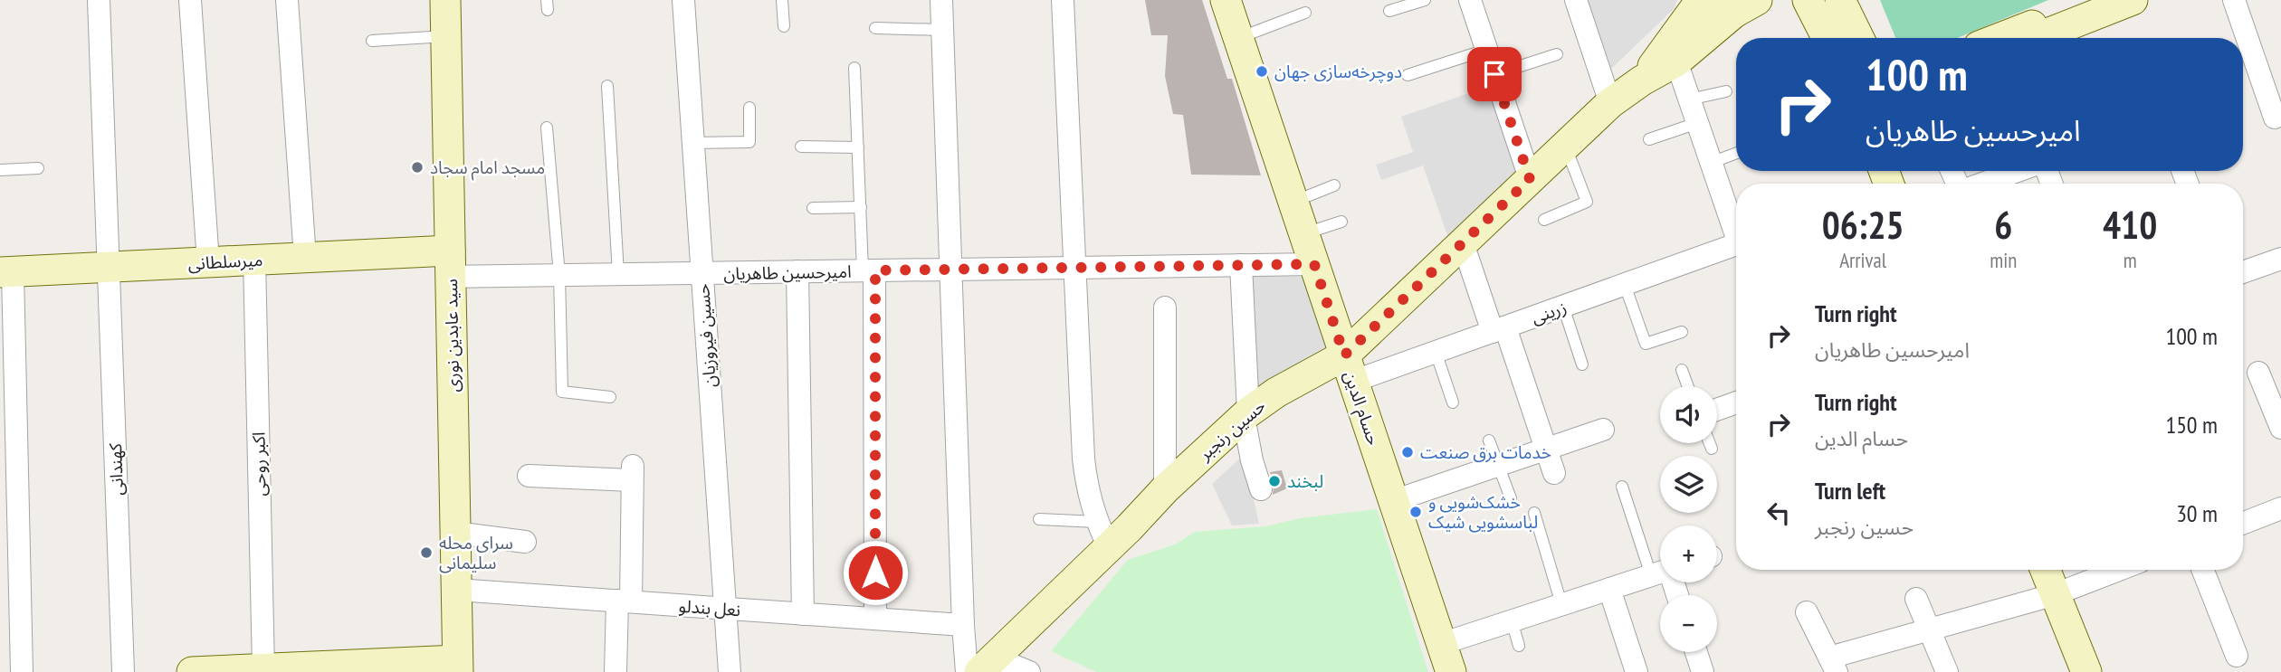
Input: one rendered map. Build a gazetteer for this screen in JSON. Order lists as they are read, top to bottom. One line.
{"streets":{"street":["میرسلطانی","امیرحسین طاهریان","زرینی","سید عابدین نوری","حسین فیروزیان","حسام الدین","حسین رنجبر","اکبر روحی","کهندانی","نعل بندلو"]},"crossings":[["میرسلطانی","امیرحسین طاهریان"],["میرسلطانی","سید عابدین نوری"],["میرسلطانی","اکبر روحی"],["میرسلطانی","کهندانی"],["امیرحسین طاهریان","سید عابدین نوری"],["امیرحسین طاهریان","حسین فیروزیان"],["امیرحسین طاهریان","حسام الدین"],["زرینی","حسام الدین"],["زرینی","حسین رنجبر"],["سید عابدین نوری","نعل بندلو"],["حسین فیروزیان","نعل بندلو"],["حسام الدین","حسین رنجبر"]],"places":["دوچرخه‌سازی جهان","مسجد امام سجاد","خدمات برق صنعت","لبخند","خشک‌شویی و لباسشویی شیک","سرای محله سلیمانی"],"page":{"turn":["100 m","امیرحسین طاهریان"],"eta":["06:25","Arrival","6","min","410","m"],"list":[{"name":"Turn right","note":"امیرحسین طاهریان","value":"100 m"},{"name":"Turn right","note":"حسام الدین","value":"150 m"},{"name":"Turn left","note":"حسین رنجبر","value":"30 m"}],"map_buttons":["+","−"]}}
